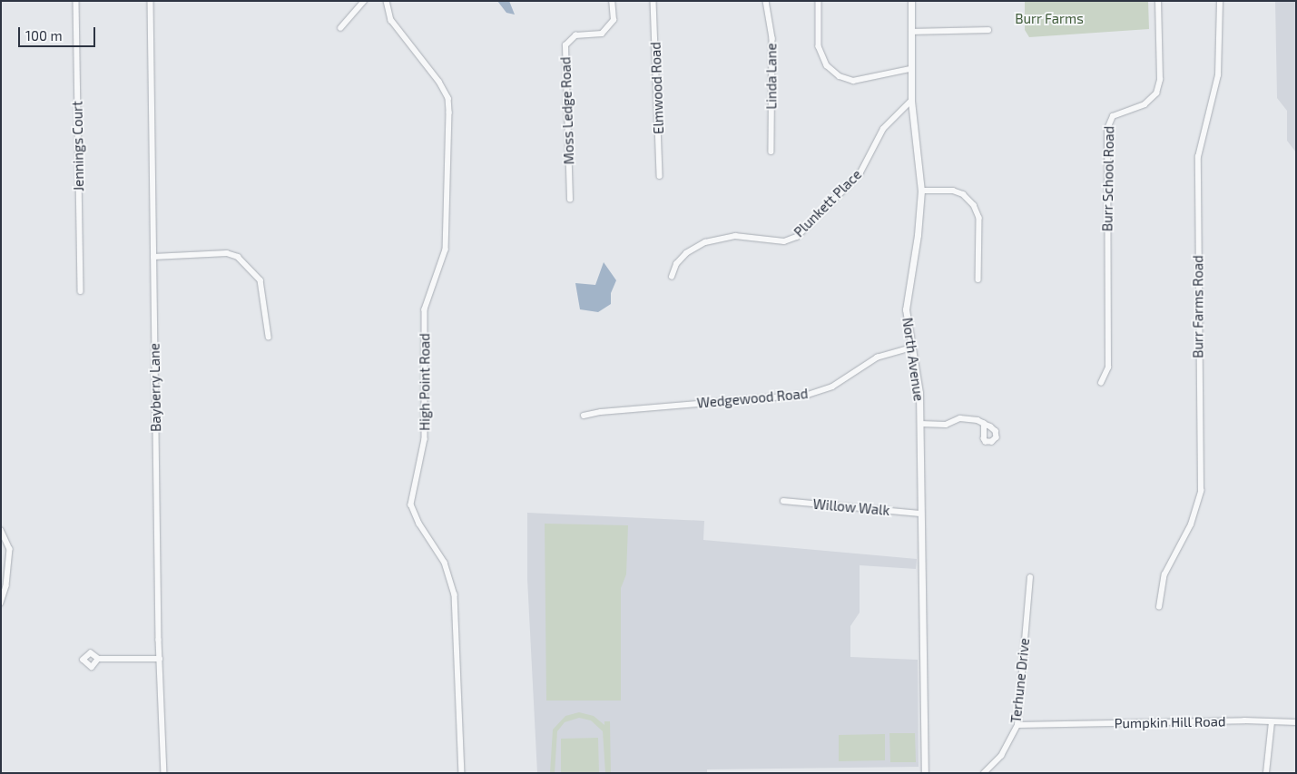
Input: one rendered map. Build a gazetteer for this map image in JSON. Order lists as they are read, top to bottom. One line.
{"streets":{"street":["Linda Lane","Elmwood Road","Moss Ledge Road","Jennings Court","Burr School Road","Plunkett Place","Burr Farms Road","North Avenue","High Point Road","Bayberry Lane","Wedgewood Road","Willow Walk","Terhune Drive","Pumpkin Hill Road"]},"crossings":[["Plunkett Place","North Avenue"],["North Avenue","Wedgewood Road"],["North Avenue","Willow Walk"],["Terhune Drive","Pumpkin Hill Road"]],"parks":["Burr Farms"],"scale_bar":"100 m"}
